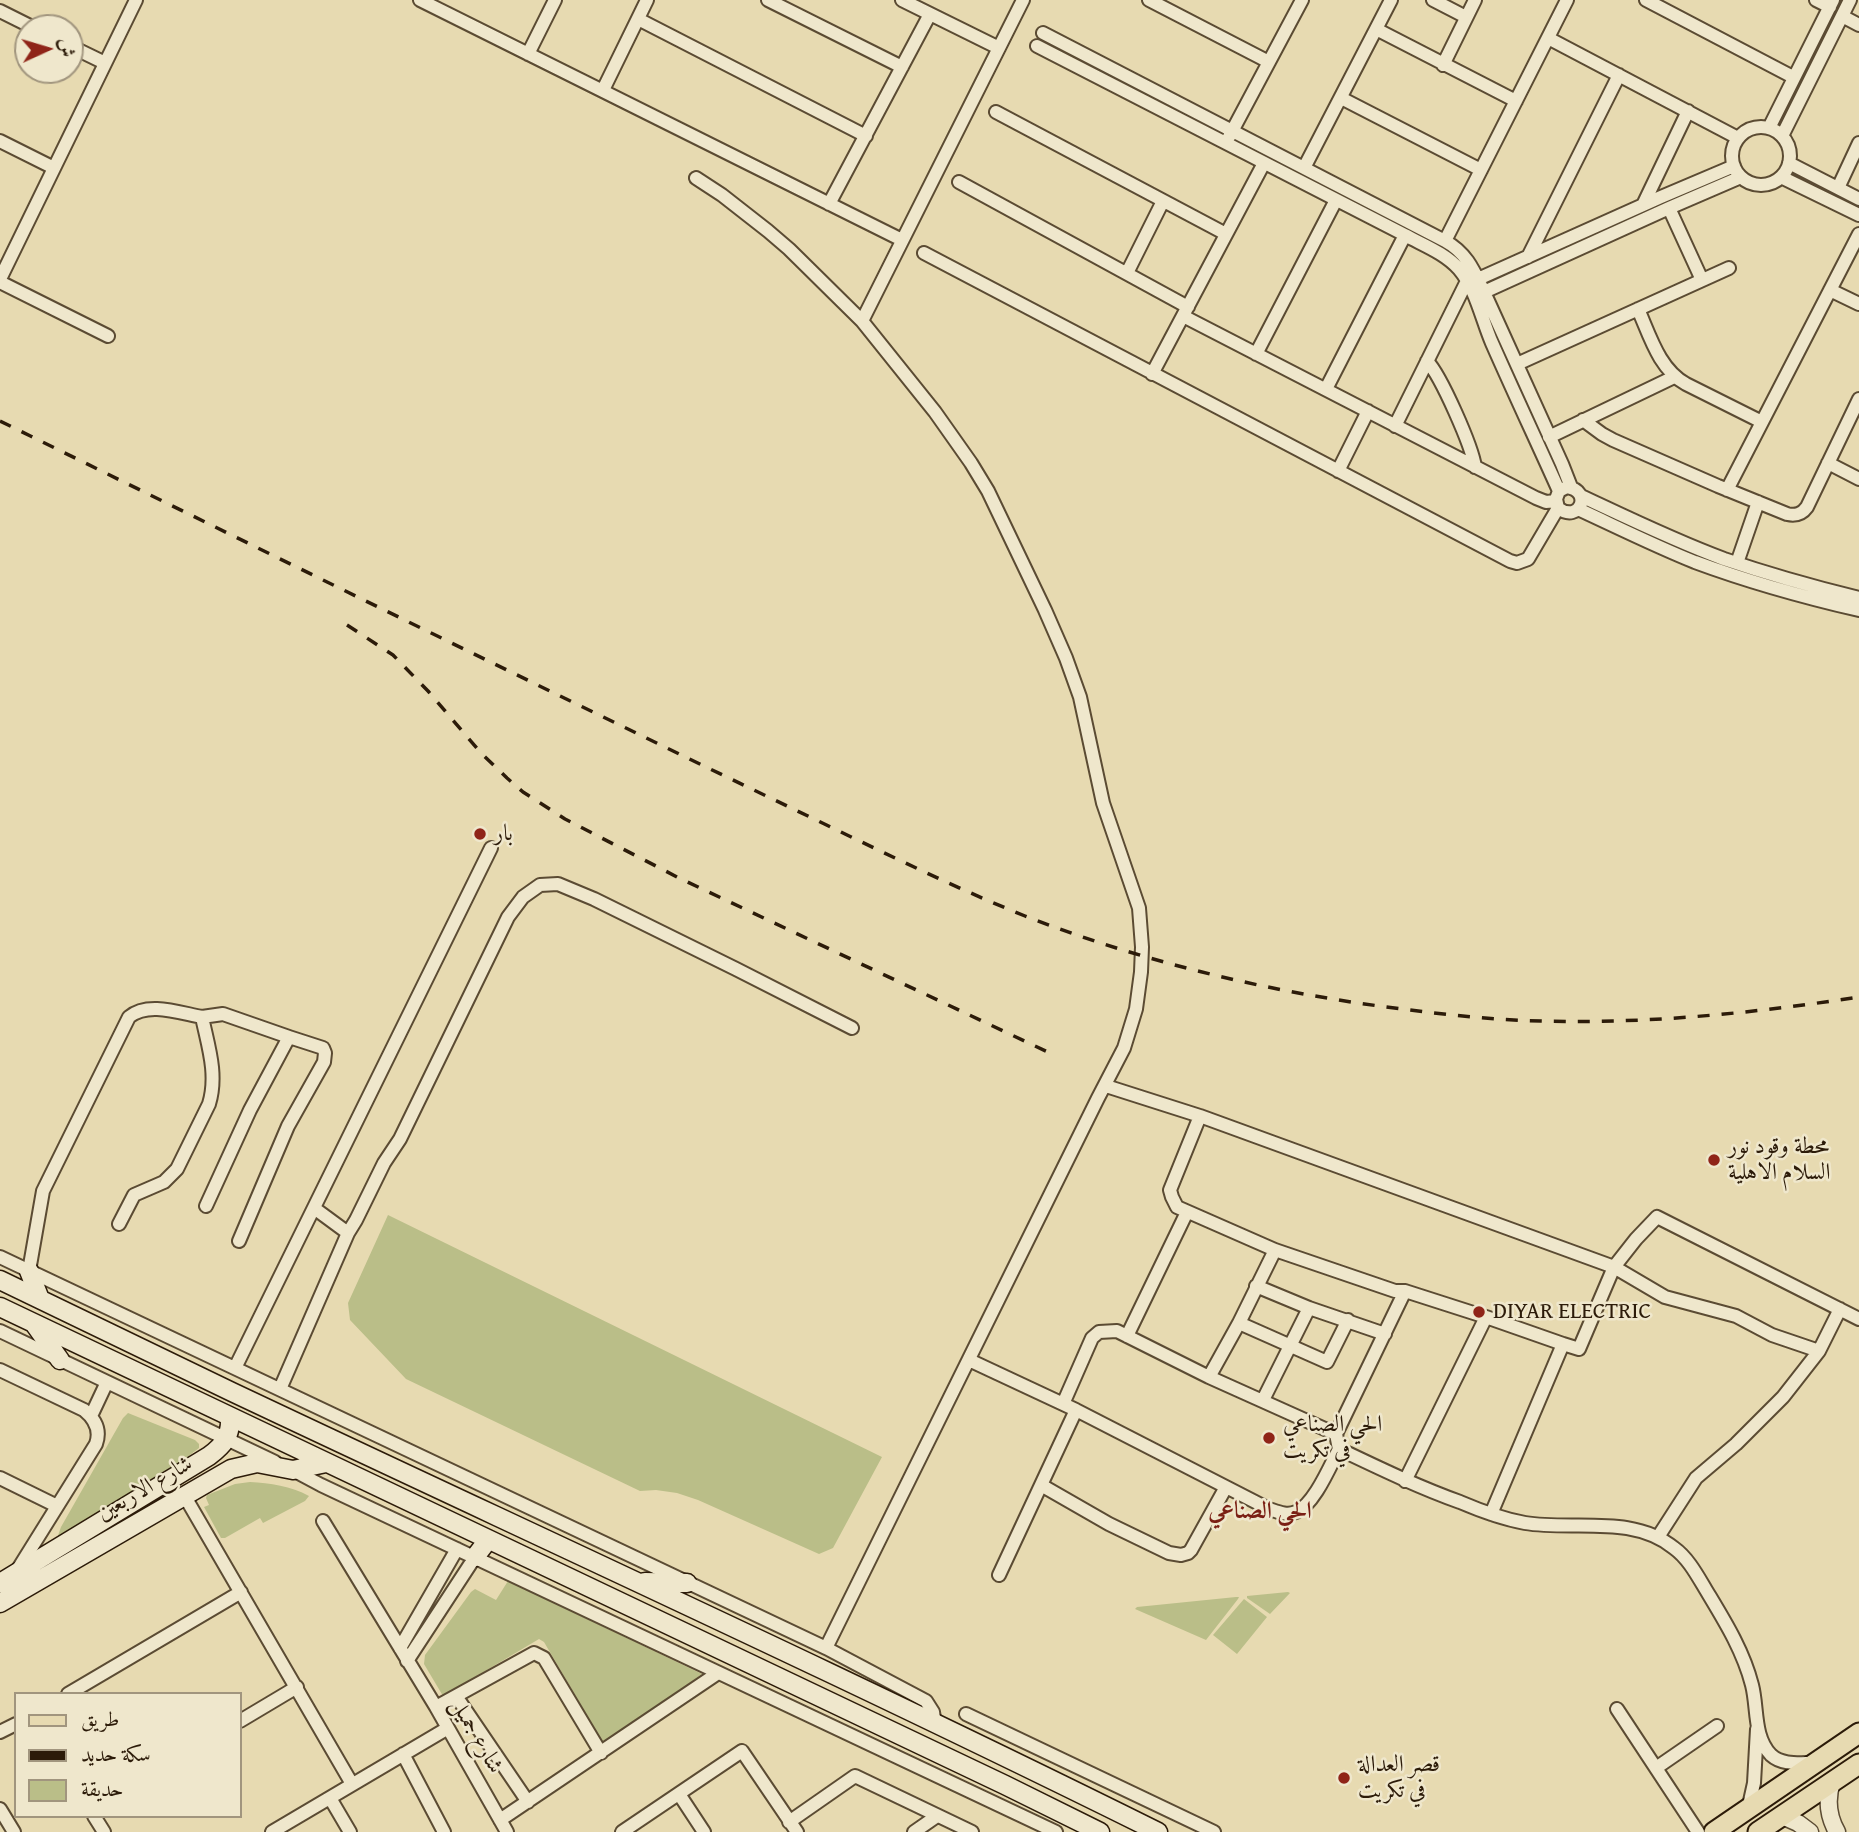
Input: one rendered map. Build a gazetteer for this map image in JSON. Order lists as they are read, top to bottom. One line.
{"streets":{"main road":["شارع الاربعين"],"street":["شارع جميل"]},"districts":["الحي الصناعي"],"places":["بار","محطة وقود نور السلام الاهلية","DIYAR ELECTRIC","الحي الصناعي في تكريت","قصر العدالة في تكريت"],"legend":["طريق","سكة حديد","حديقة"],"north":"right"}
